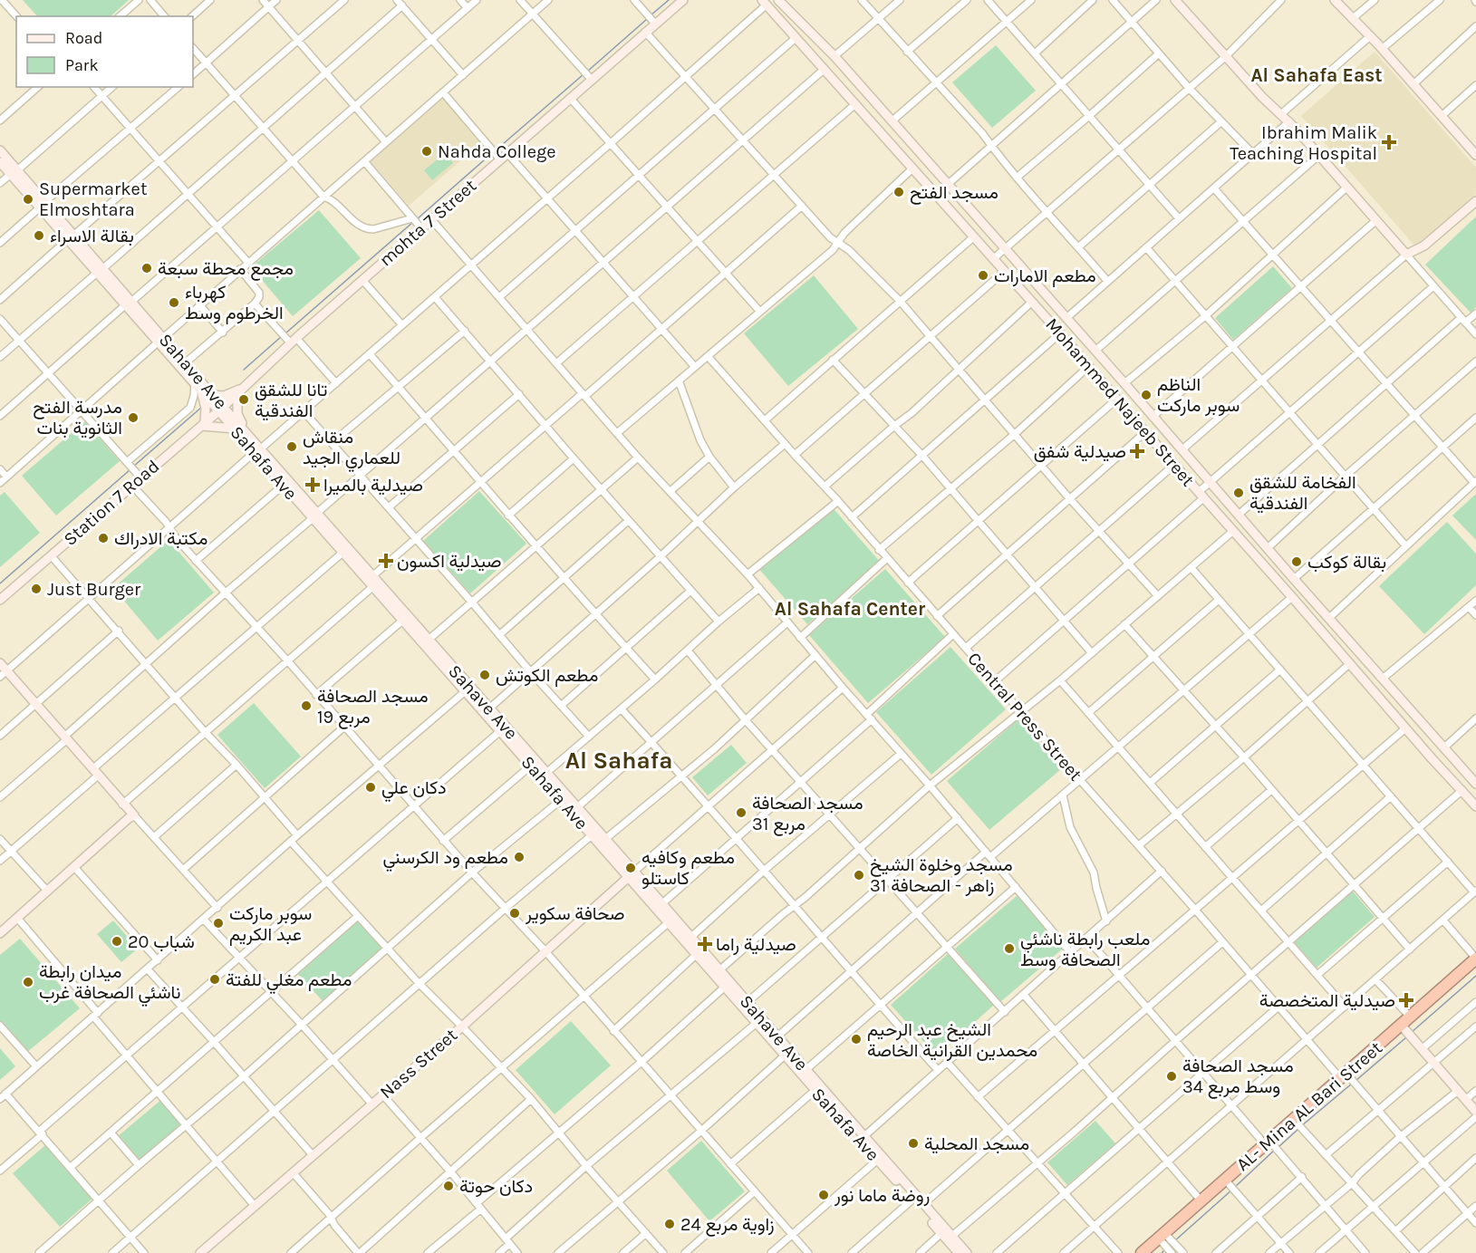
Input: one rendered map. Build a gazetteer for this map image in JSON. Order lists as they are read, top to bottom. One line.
{"streets":{"highway":["AL- Mina AL Bari Street"],"main road":["mohta 7 Street","Sahave Ave","Mohammed Najeeb Street","Sahafa Ave","Station 7 Road","Nass Street"],"street":["Central Press Street"]},"crossings":[["mohta 7 Street","Sahave Ave"],["mohta 7 Street","Sahafa Ave"],["mohta 7 Street","Station 7 Road"],["Sahave Ave","Sahafa Ave"],["Sahave Ave","Station 7 Road"],["Sahave Ave","Nass Street"],["Sahafa Ave","Station 7 Road"],["Sahafa Ave","Nass Street"],["Central Press Street","AL- Mina AL Bari Street"]],"districts":["Al Sahafa East","Al Sahafa Center","Al Sahafa"],"places":{"health":["Ibrahim Malik Teaching Hospital","صيدلية شفق","صيدلية بالميرا","صيدلية اكسون","صيدلية راما","صيدلية المتخصصة"],"other":["Nahda College","مسجد الفتح","Supermarket Elmoshtara","بقالة الاسراء","مجمع محطة سبعة","مطعم الامارات","كهرباء الخرطوم وسط","الناظم سوبر ماركت","تانا للشقق الفندقية","مدرسة الفتح الثانوية بنات","منقاش للعماري الجيد","الفخامة للشقق الفندقية","مكتبة الادراك","بقالة كوكب","Just Burger","مطعم الكوتش","مسجد الصحافة مربع 19","دكان علي","مسجد الصحافة مربع 31","مطعم ود الكرسني","مطعم وكافيه كاستلو","مسجد وخلوة الشيخ زاهر - الصحافة 31","صحافة سكوير","سوبر ماركت عبد الكريم","شباب 20","ملعب رابطة ناشئي الصحافة وسط","مطعم مغلي للفتة","ميدان رابطة ناشئي الصحافة غرب","الشيخ عبد الرحيم محمدين القرانية الخاصة","مسجد الصحافة وسط مربع 34","مسجد المحلية","دكان حوتة","روضة ماما نور","زاوية مربع 24"]},"legend":["Road","Park"]}
